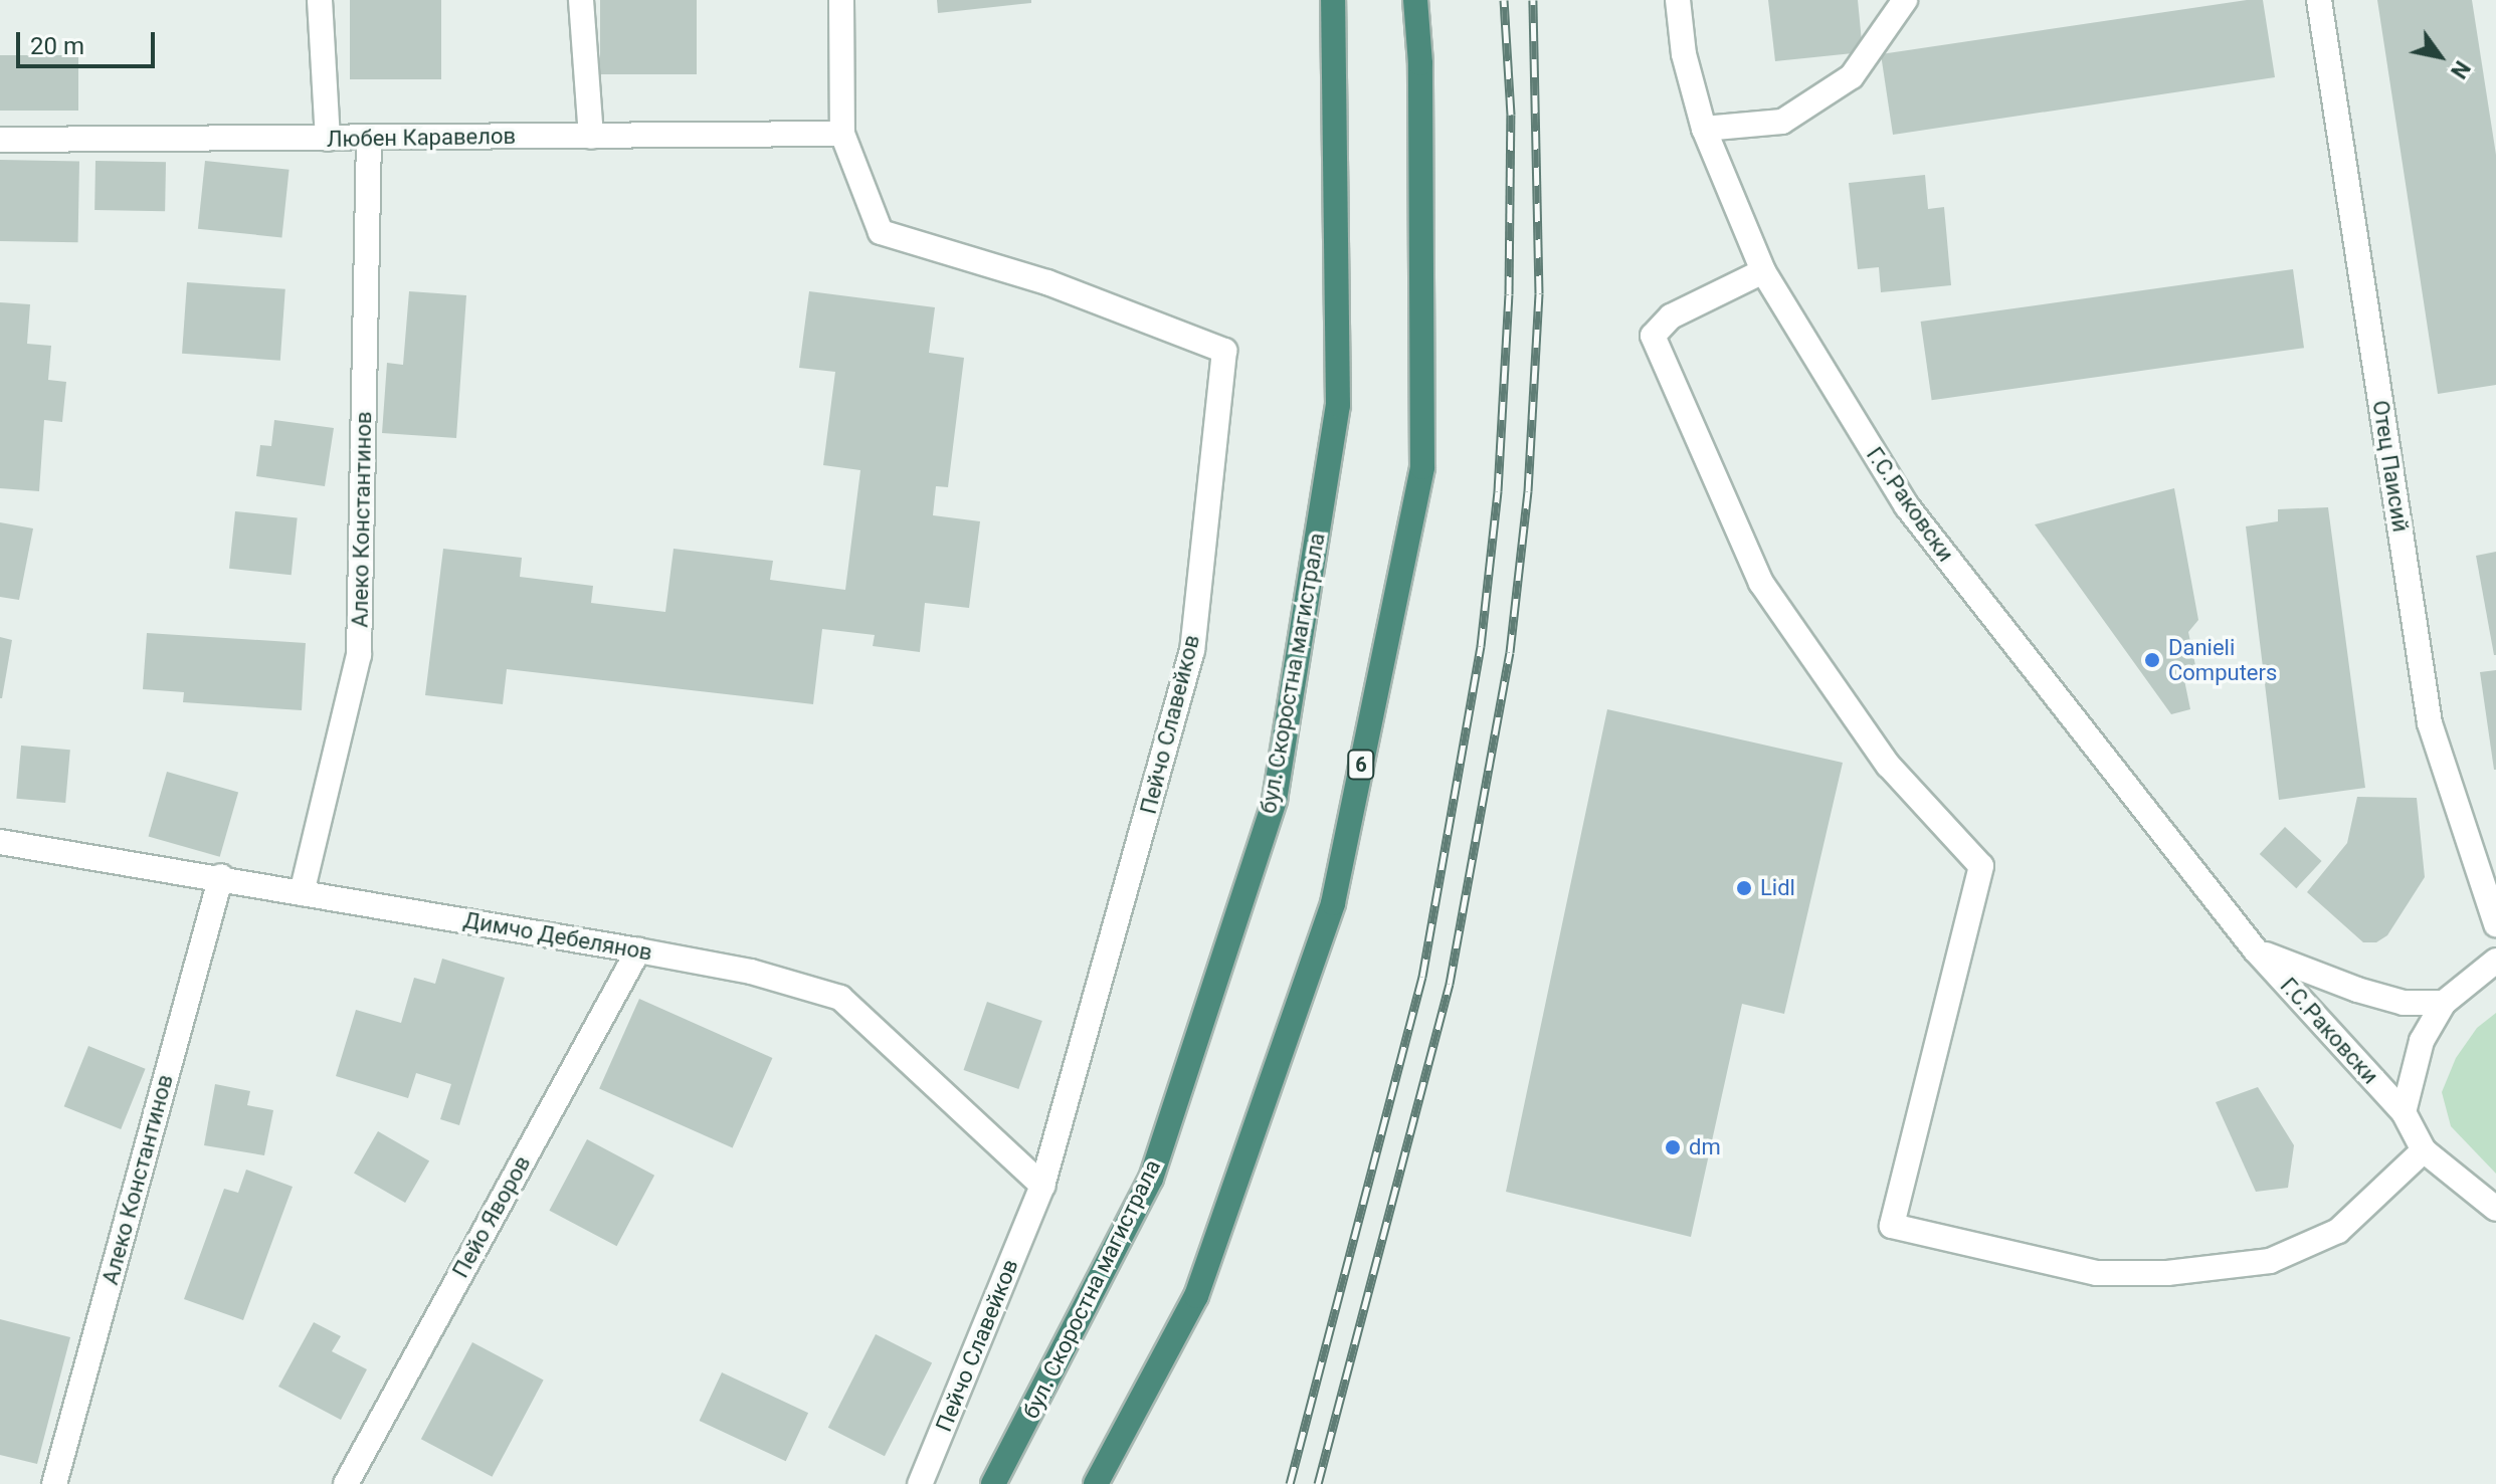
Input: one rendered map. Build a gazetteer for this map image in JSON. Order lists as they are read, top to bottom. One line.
{"streets":{"highway":["бул. Скоростна магистрала","6"],"street":["Любен Каравелов","Отец Паисий","Г.С.Раковски","Алеко Константинов","Пейчо Славейков","Димчо Дебелянов","Пейо Яворов"]},"crossings":[["Любен Каравелов","Алеко Константинов"],["Любен Каравелов","Пейчо Славейков"],["Алеко Константинов","Димчо Дебелянов"],["Пейчо Славейков","Димчо Дебелянов"],["Димчо Дебелянов","Пейо Яворов"]],"places":["Danieli Computers","Lidl","dm"],"scale_bar":"20 m","north":"bottom right"}
